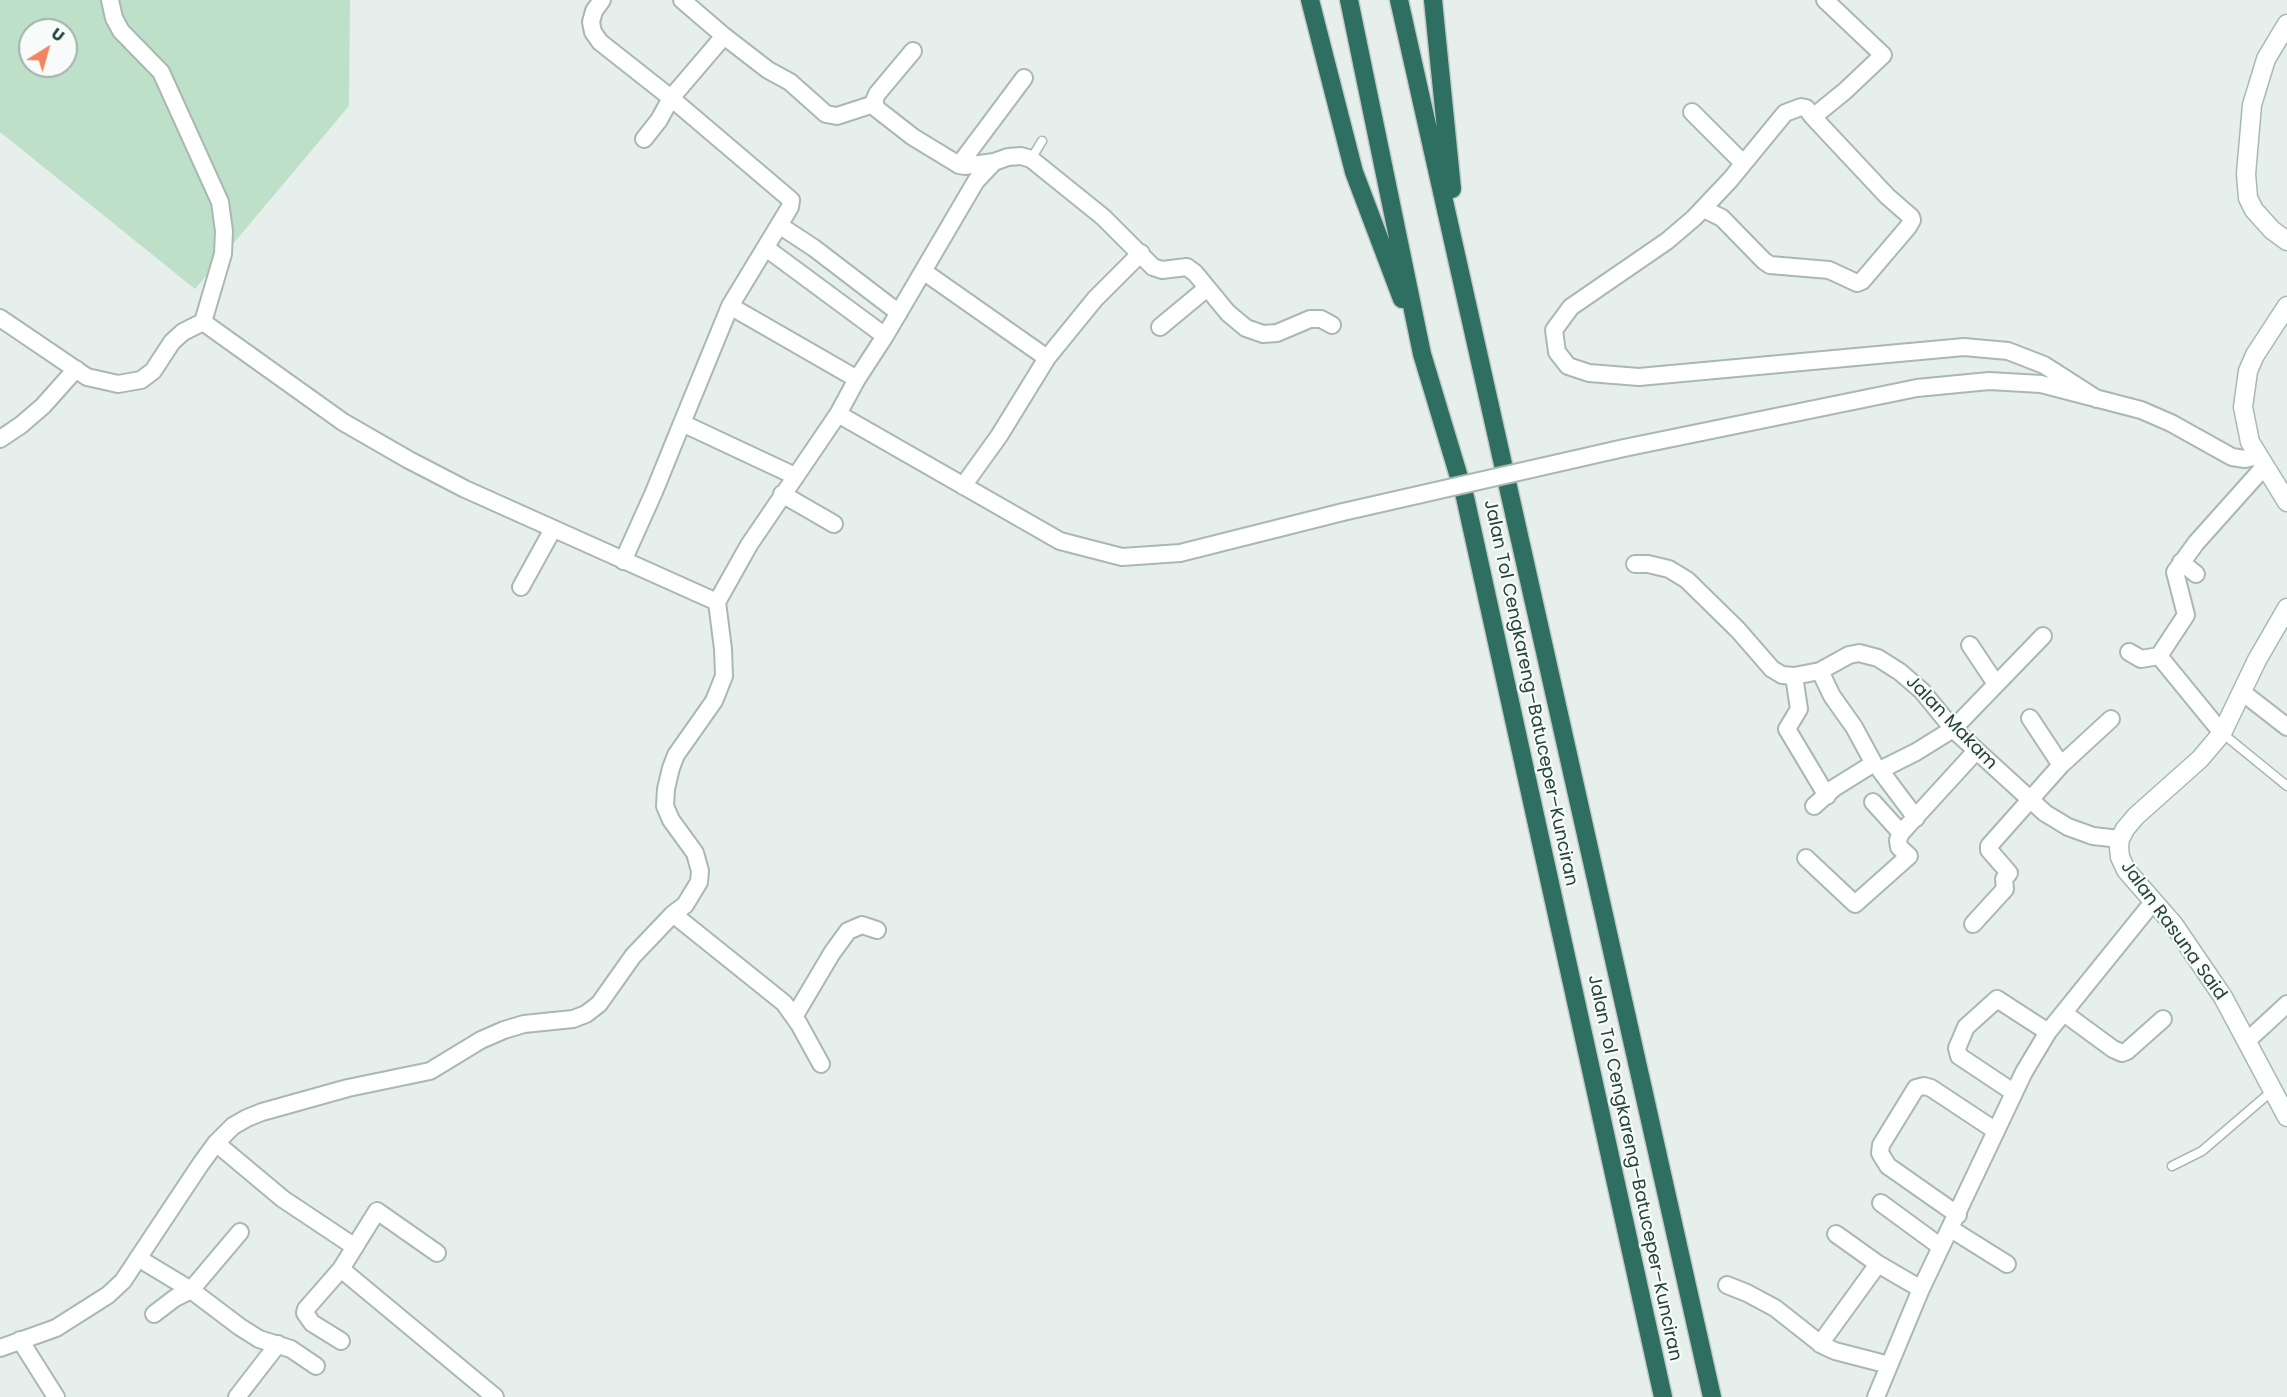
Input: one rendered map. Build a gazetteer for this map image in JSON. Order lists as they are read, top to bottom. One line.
{"streets":{"highway":["Jalan Tol Cengkareng–Batuceper–Kunciran"],"main road":["Jalan Rasuna Said"],"street":["Jalan Makam"]},"crossings":[["Jalan Makam","Jalan Rasuna Said"]],"north":"top right"}
